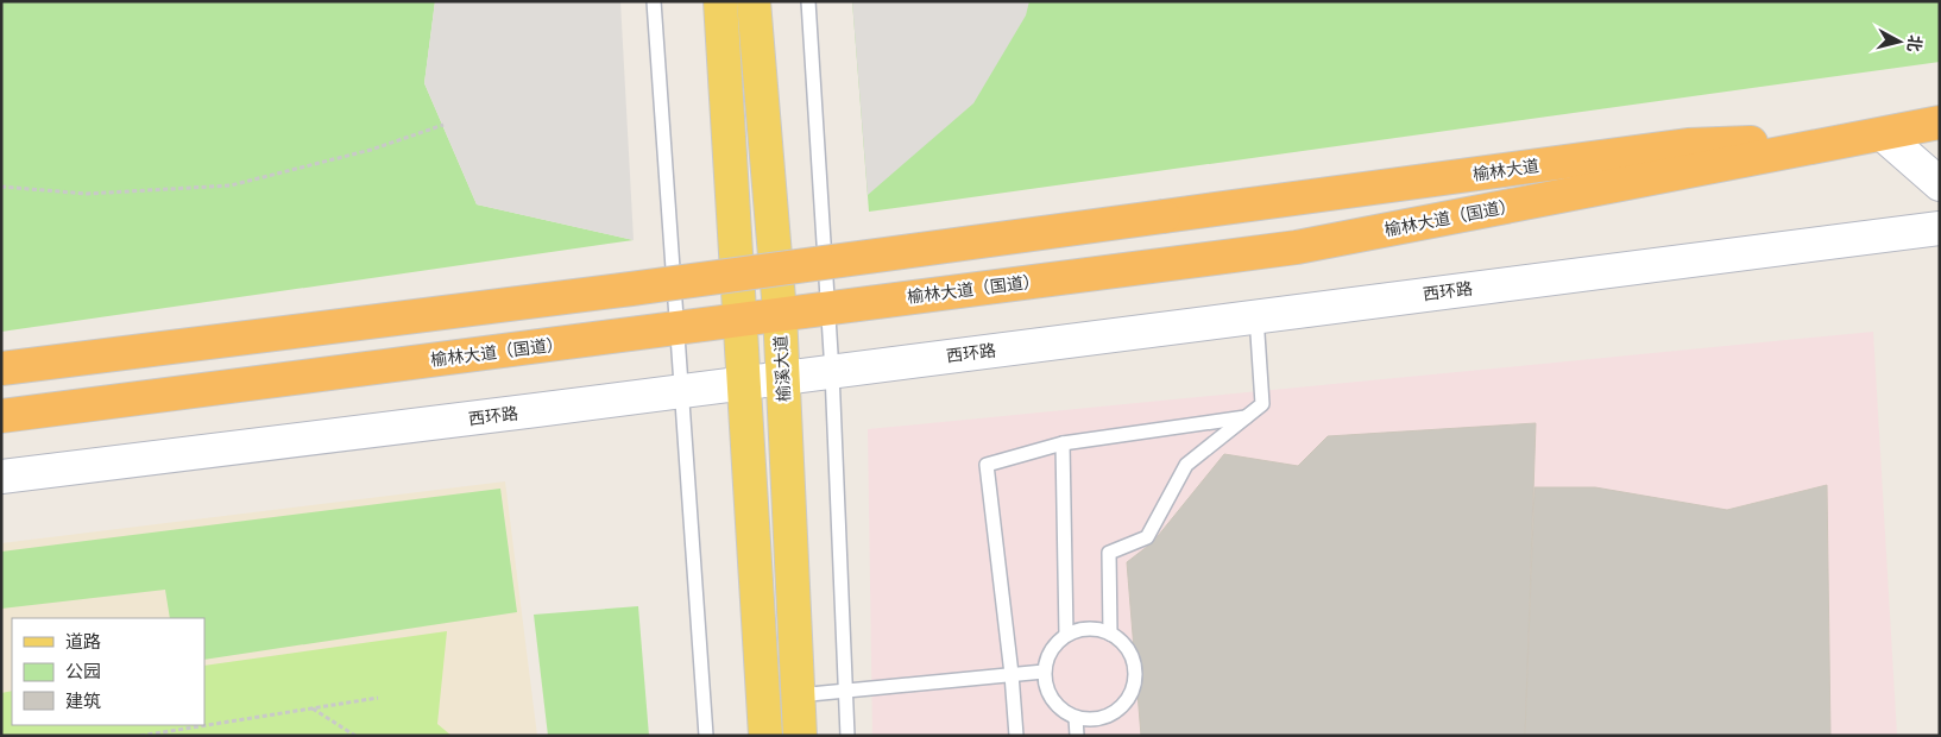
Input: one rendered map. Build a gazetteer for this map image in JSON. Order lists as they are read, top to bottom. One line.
{"streets":{"highway":["榆林大道","榆林大道（国道）"],"main road":["西环路","榆溪大道"]},"crossings":[["榆林大道","榆林大道（国道）"],["榆林大道（国道）","榆溪大道"],["西环路","榆溪大道"]],"legend":["道路","公园","建筑"],"north":"right"}
